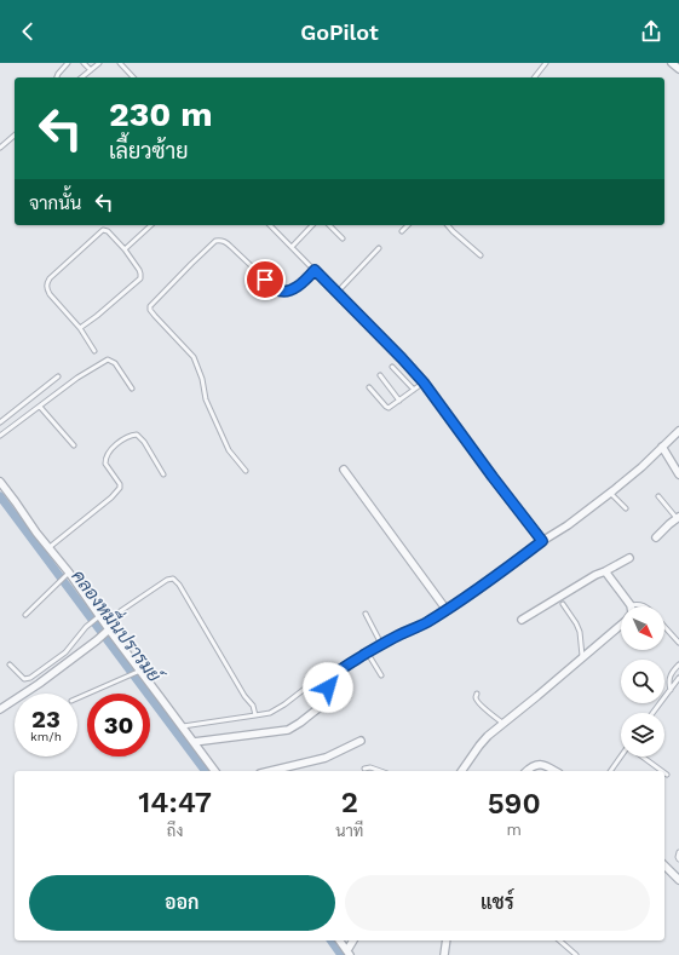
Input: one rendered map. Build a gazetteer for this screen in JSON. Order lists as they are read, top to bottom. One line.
{"water":["คลองหมื่นปรารมย์"],"north":"bottom right","page":{"header":"GoPilot","turn":["230 m","เลี้ยวซ้าย"],"then":"จากนั้น","speed":"23 km/h","limit":"30","eta":["14:47","ถึง","2","นาที","590","m"],"buttons":["ออก","แชร์"]}}
